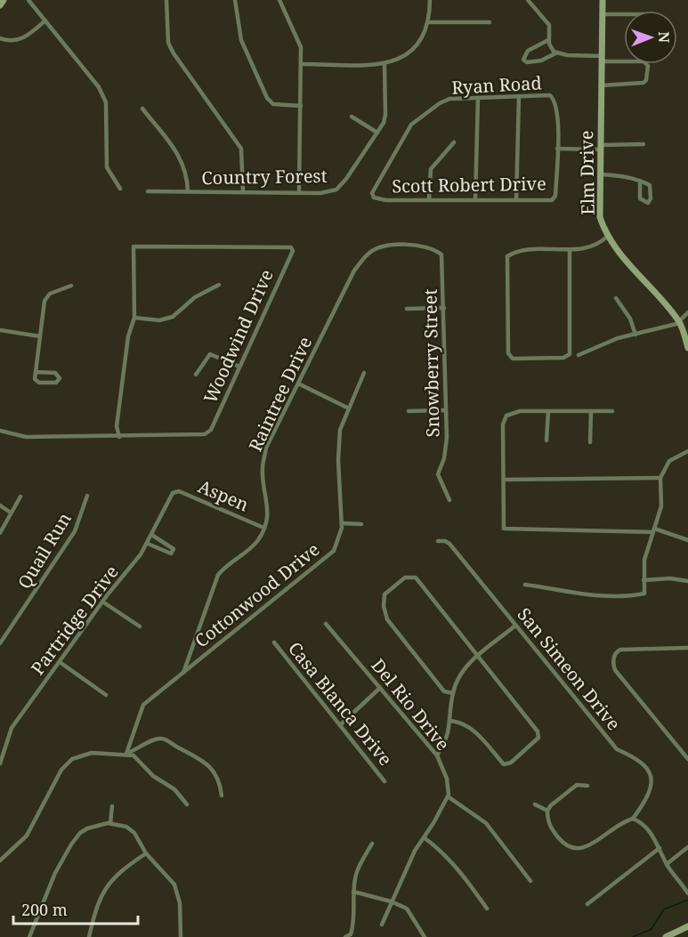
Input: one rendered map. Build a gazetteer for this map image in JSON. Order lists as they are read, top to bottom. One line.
{"streets":{"street":["Ryan Road","Elm Drive","Country Forest","Scott Robert Drive","Woodwind Drive","Snowberry Street","Raintree Drive","Aspen","Quail Run","Cottonwood Drive","Partridge Drive","San Simeon Drive","Casa Blanca Drive","Del Rio Drive"]},"crossings":[["Ryan Road","Scott Robert Drive"],["Snowberry Street","Raintree Drive"],["Raintree Drive","Aspen"],["Raintree Drive","Cottonwood Drive"],["Aspen","Partridge Drive"]],"scale_bar":"200 m","north":"right"}
